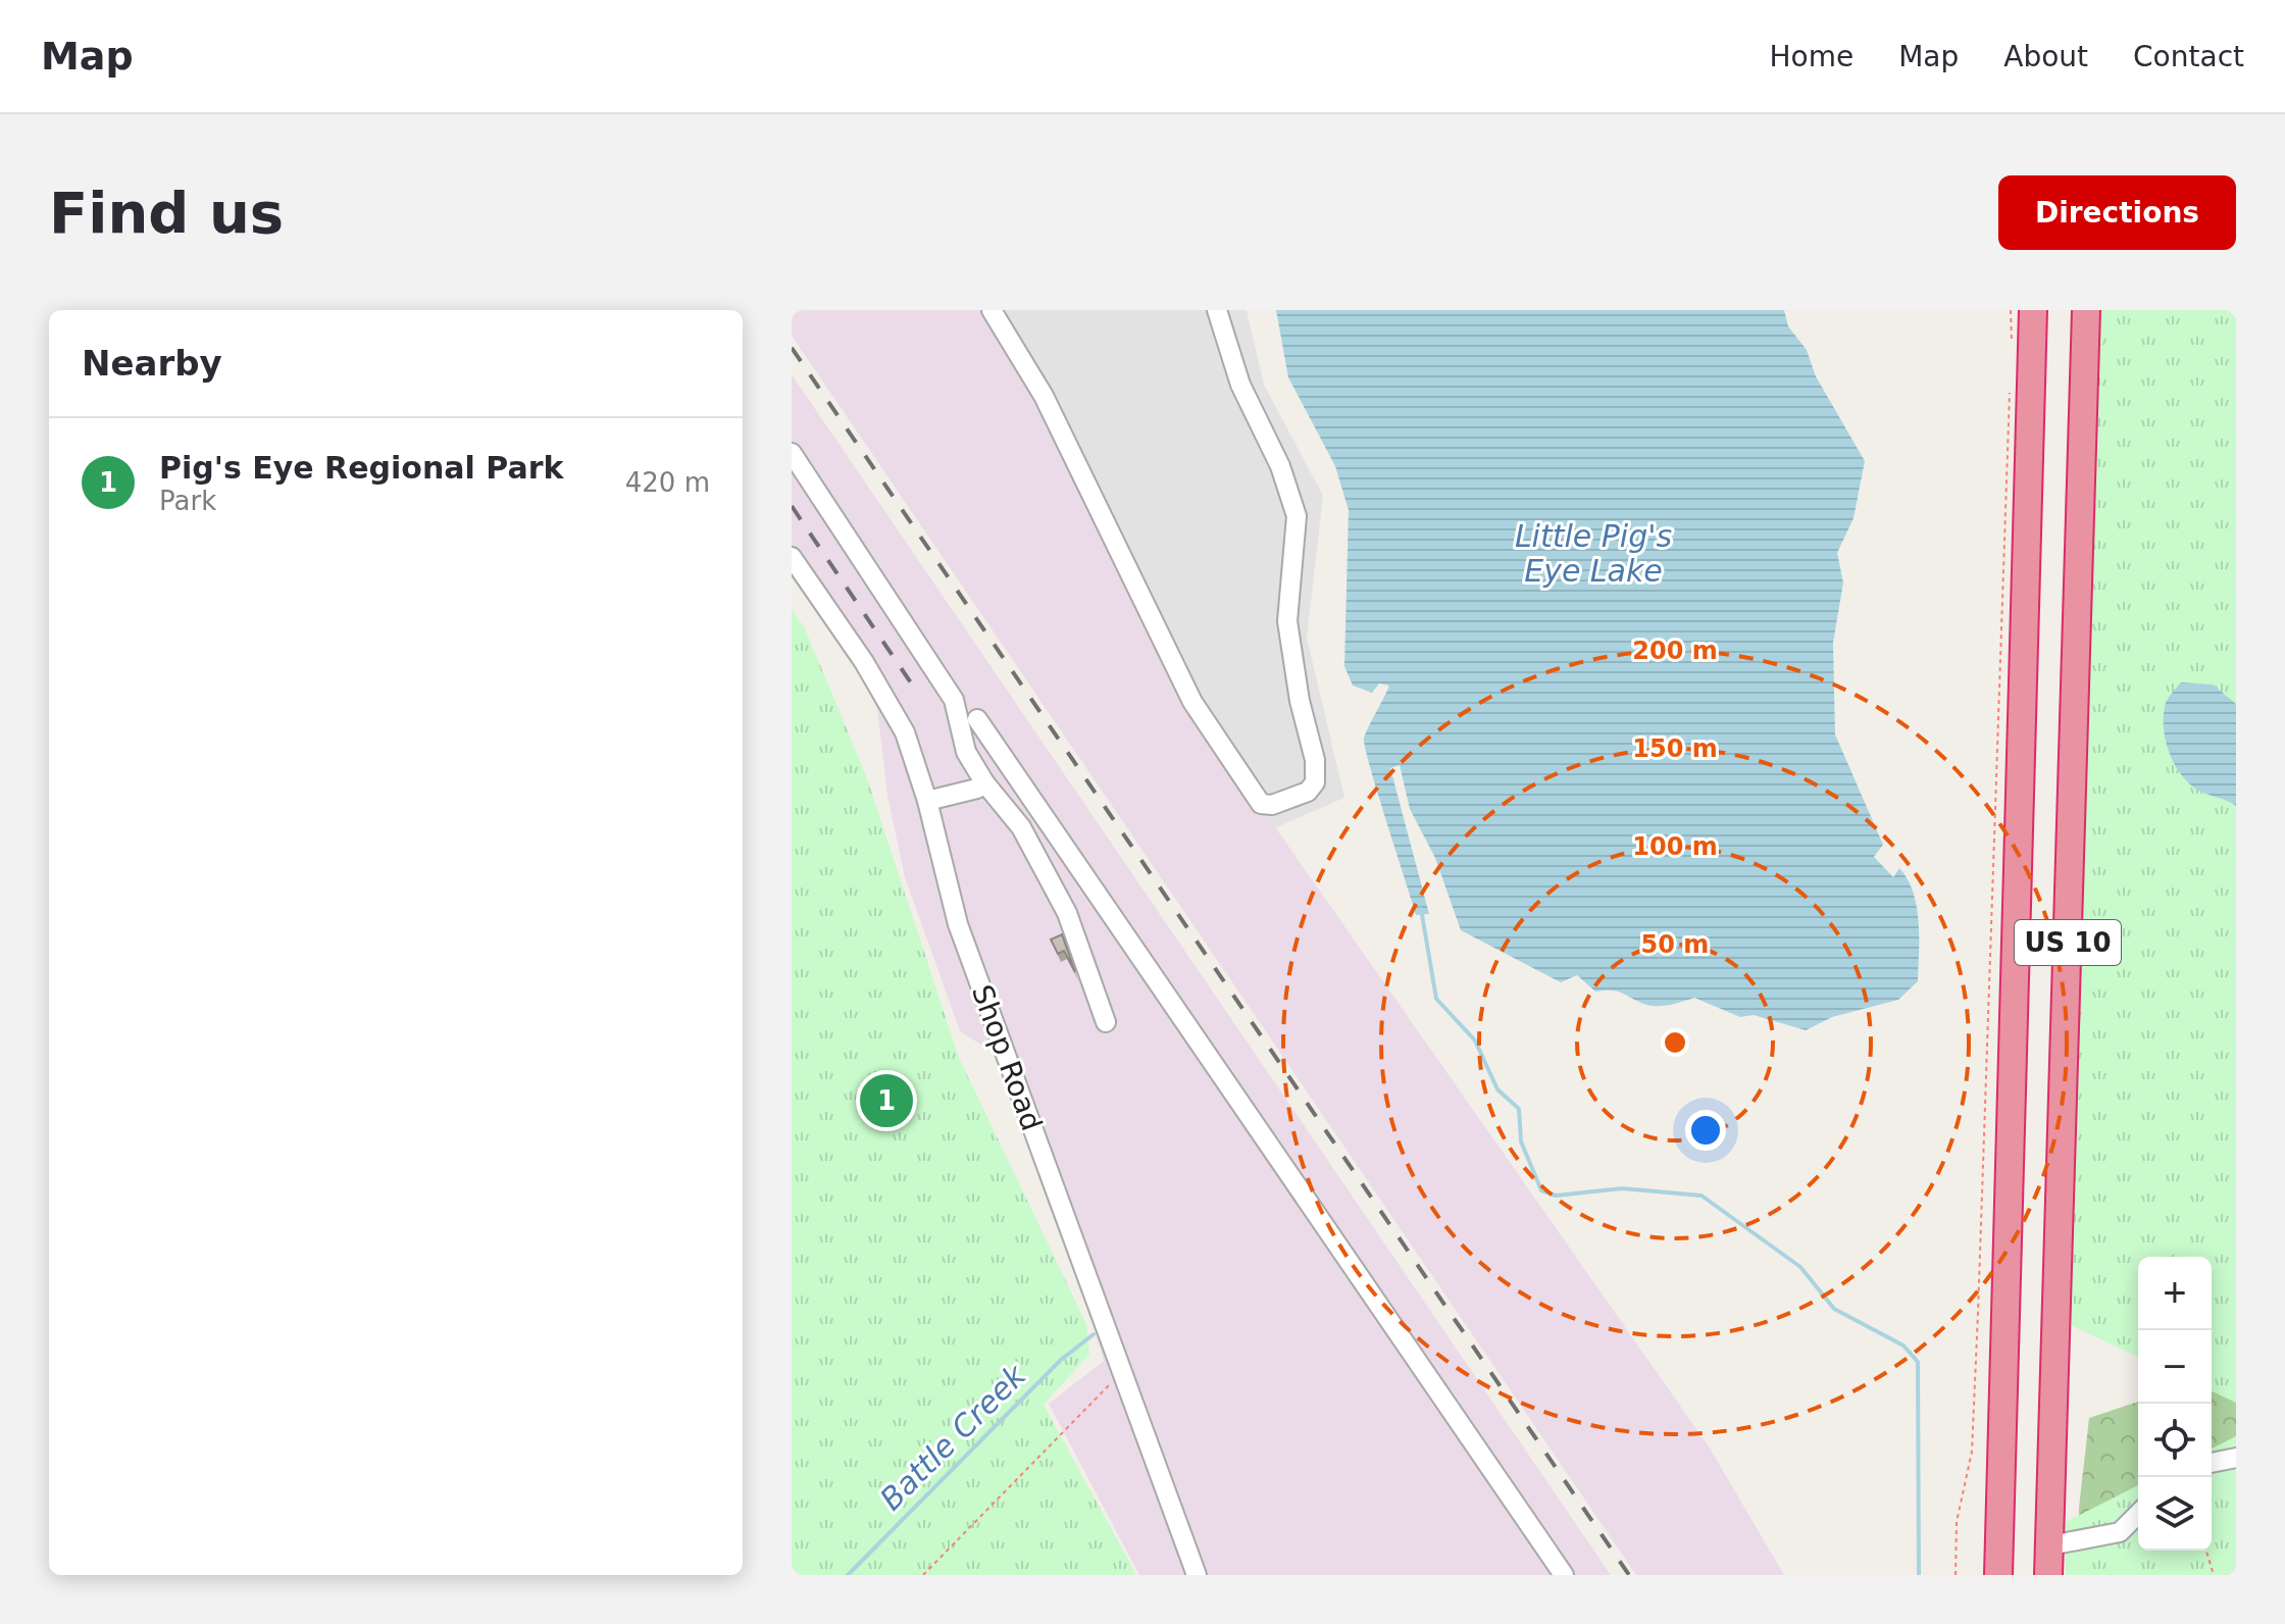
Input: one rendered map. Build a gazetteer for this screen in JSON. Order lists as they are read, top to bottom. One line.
{"streets":{"highway":["US 10"],"street":["Shop Road"]},"water":["Little Pig's Eye Lake","Battle Creek"],"page":{"header":"Map","nav":["Home","Map","About","Contact"],"buttons":"Directions","title":"Find us","heading":"Nearby","list":[{"mark":"1","name":"Pig's Eye Regional Park","note":"Park","value":"420 m"}],"pins":"1","map_buttons":["+","−"]},"rings":["200 m","150 m","100 m","50 m"]}
